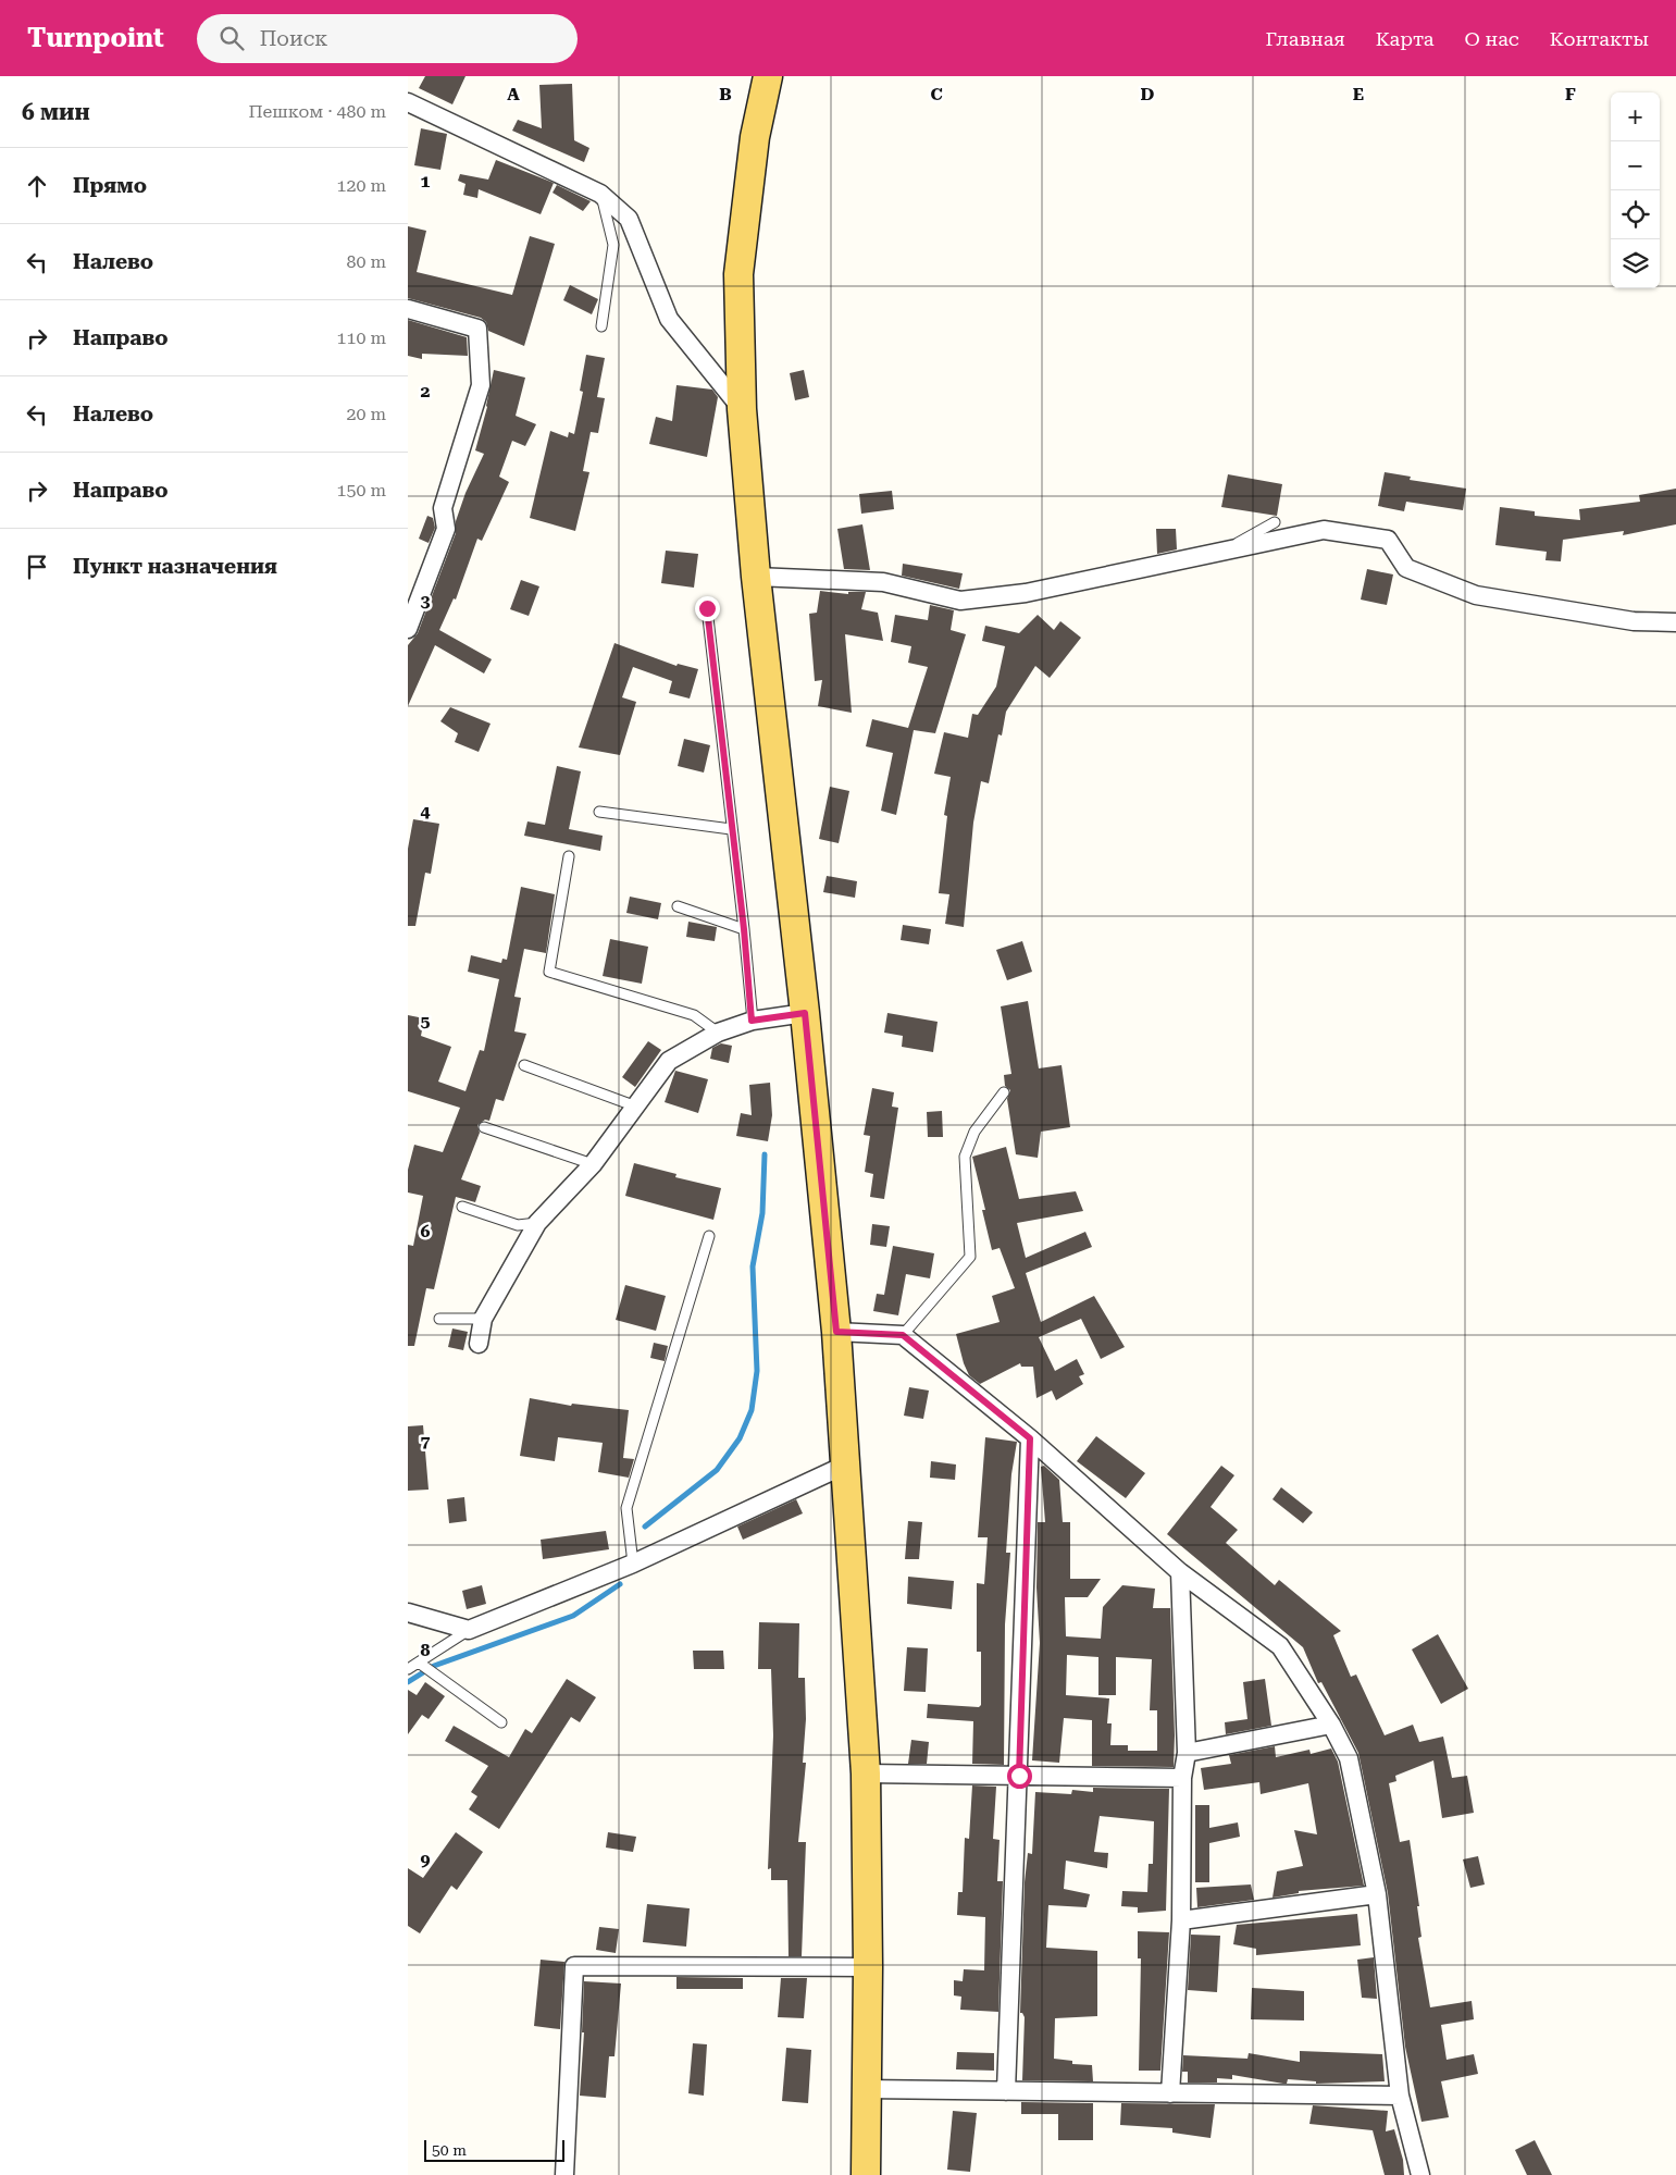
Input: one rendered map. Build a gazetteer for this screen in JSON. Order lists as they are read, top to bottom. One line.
{"scale_bar":"50 m","page":{"header":"Turnpoint","search":"Поиск","nav":["Главная","Карта","О нас","Контакты"],"heading":["6 мин","Пешком · 480 m"],"map_buttons":["+","−"],"list":[["Прямо","120 m"],["Налево","80 m"],["Направо","110 m"],["Налево","20 m"],["Направо","150 m"],"Пункт назначения"],"scale":"50 m"},"grid":{"columns":["A","B","C","D","E","F"],"rows":["1","2","3","4","5","6","7","8","9"]}}
